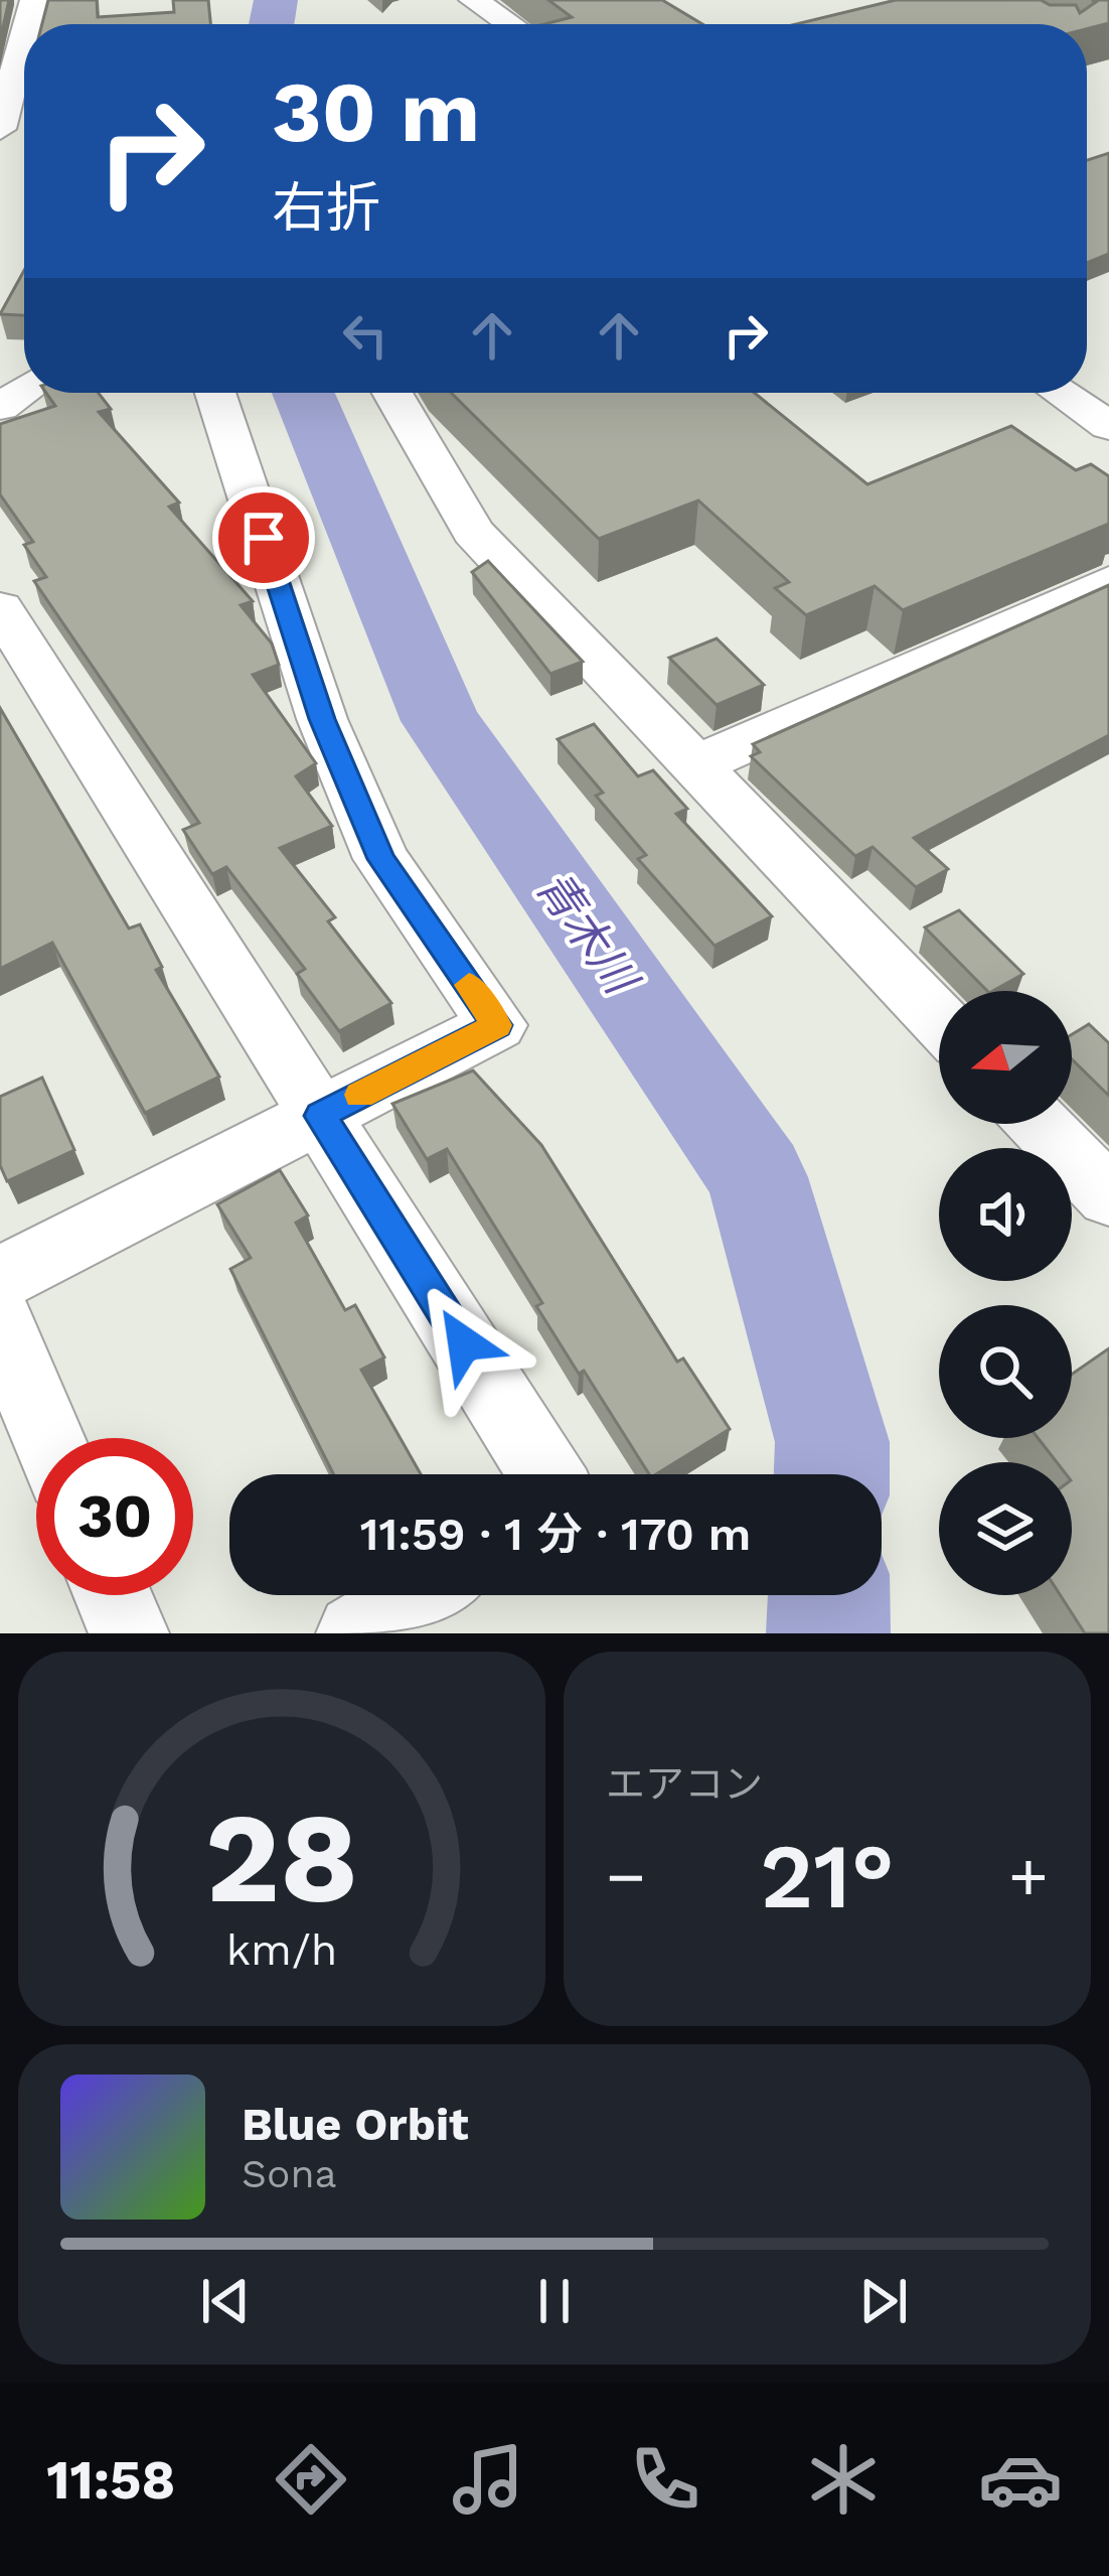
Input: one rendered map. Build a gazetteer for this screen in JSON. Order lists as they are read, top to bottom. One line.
{"water":["青木川"],"north":"left","page":{"turn":["30 m","右折"],"limit":"30","trip":"11:59 · 1 分 · 170 m","tile":"エアコン","heat":["−","21°","+"],"song":["Blue Orbit","Sona"],"tabs":"11:58","gauge":["28","km/h"]}}
